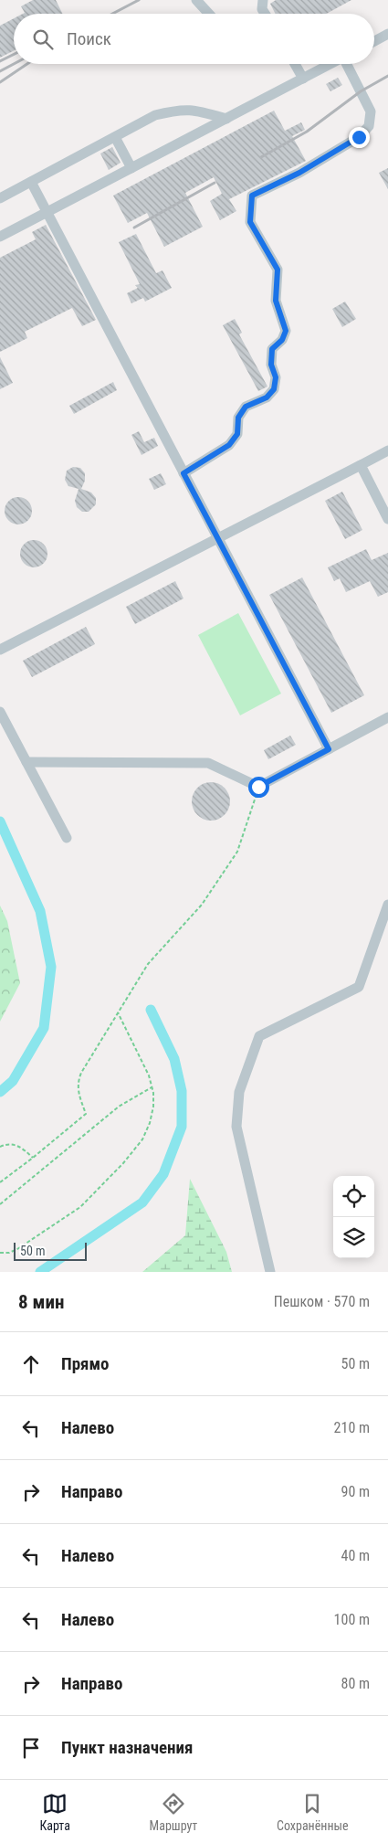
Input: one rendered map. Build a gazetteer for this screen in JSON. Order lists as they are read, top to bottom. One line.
{"scale_bar":"50 m","page":{"search":"Поиск","scale":"50 m","heading":["8 мин","Пешком · 570 m"],"list":[["Прямо","50 m"],["Налево","210 m"],["Направо","90 m"],["Налево","40 m"],["Налево","100 m"],["Направо","80 m"],"Пункт назначения"],"nav":["Карта","Маршрут","Сохранённые"]}}
